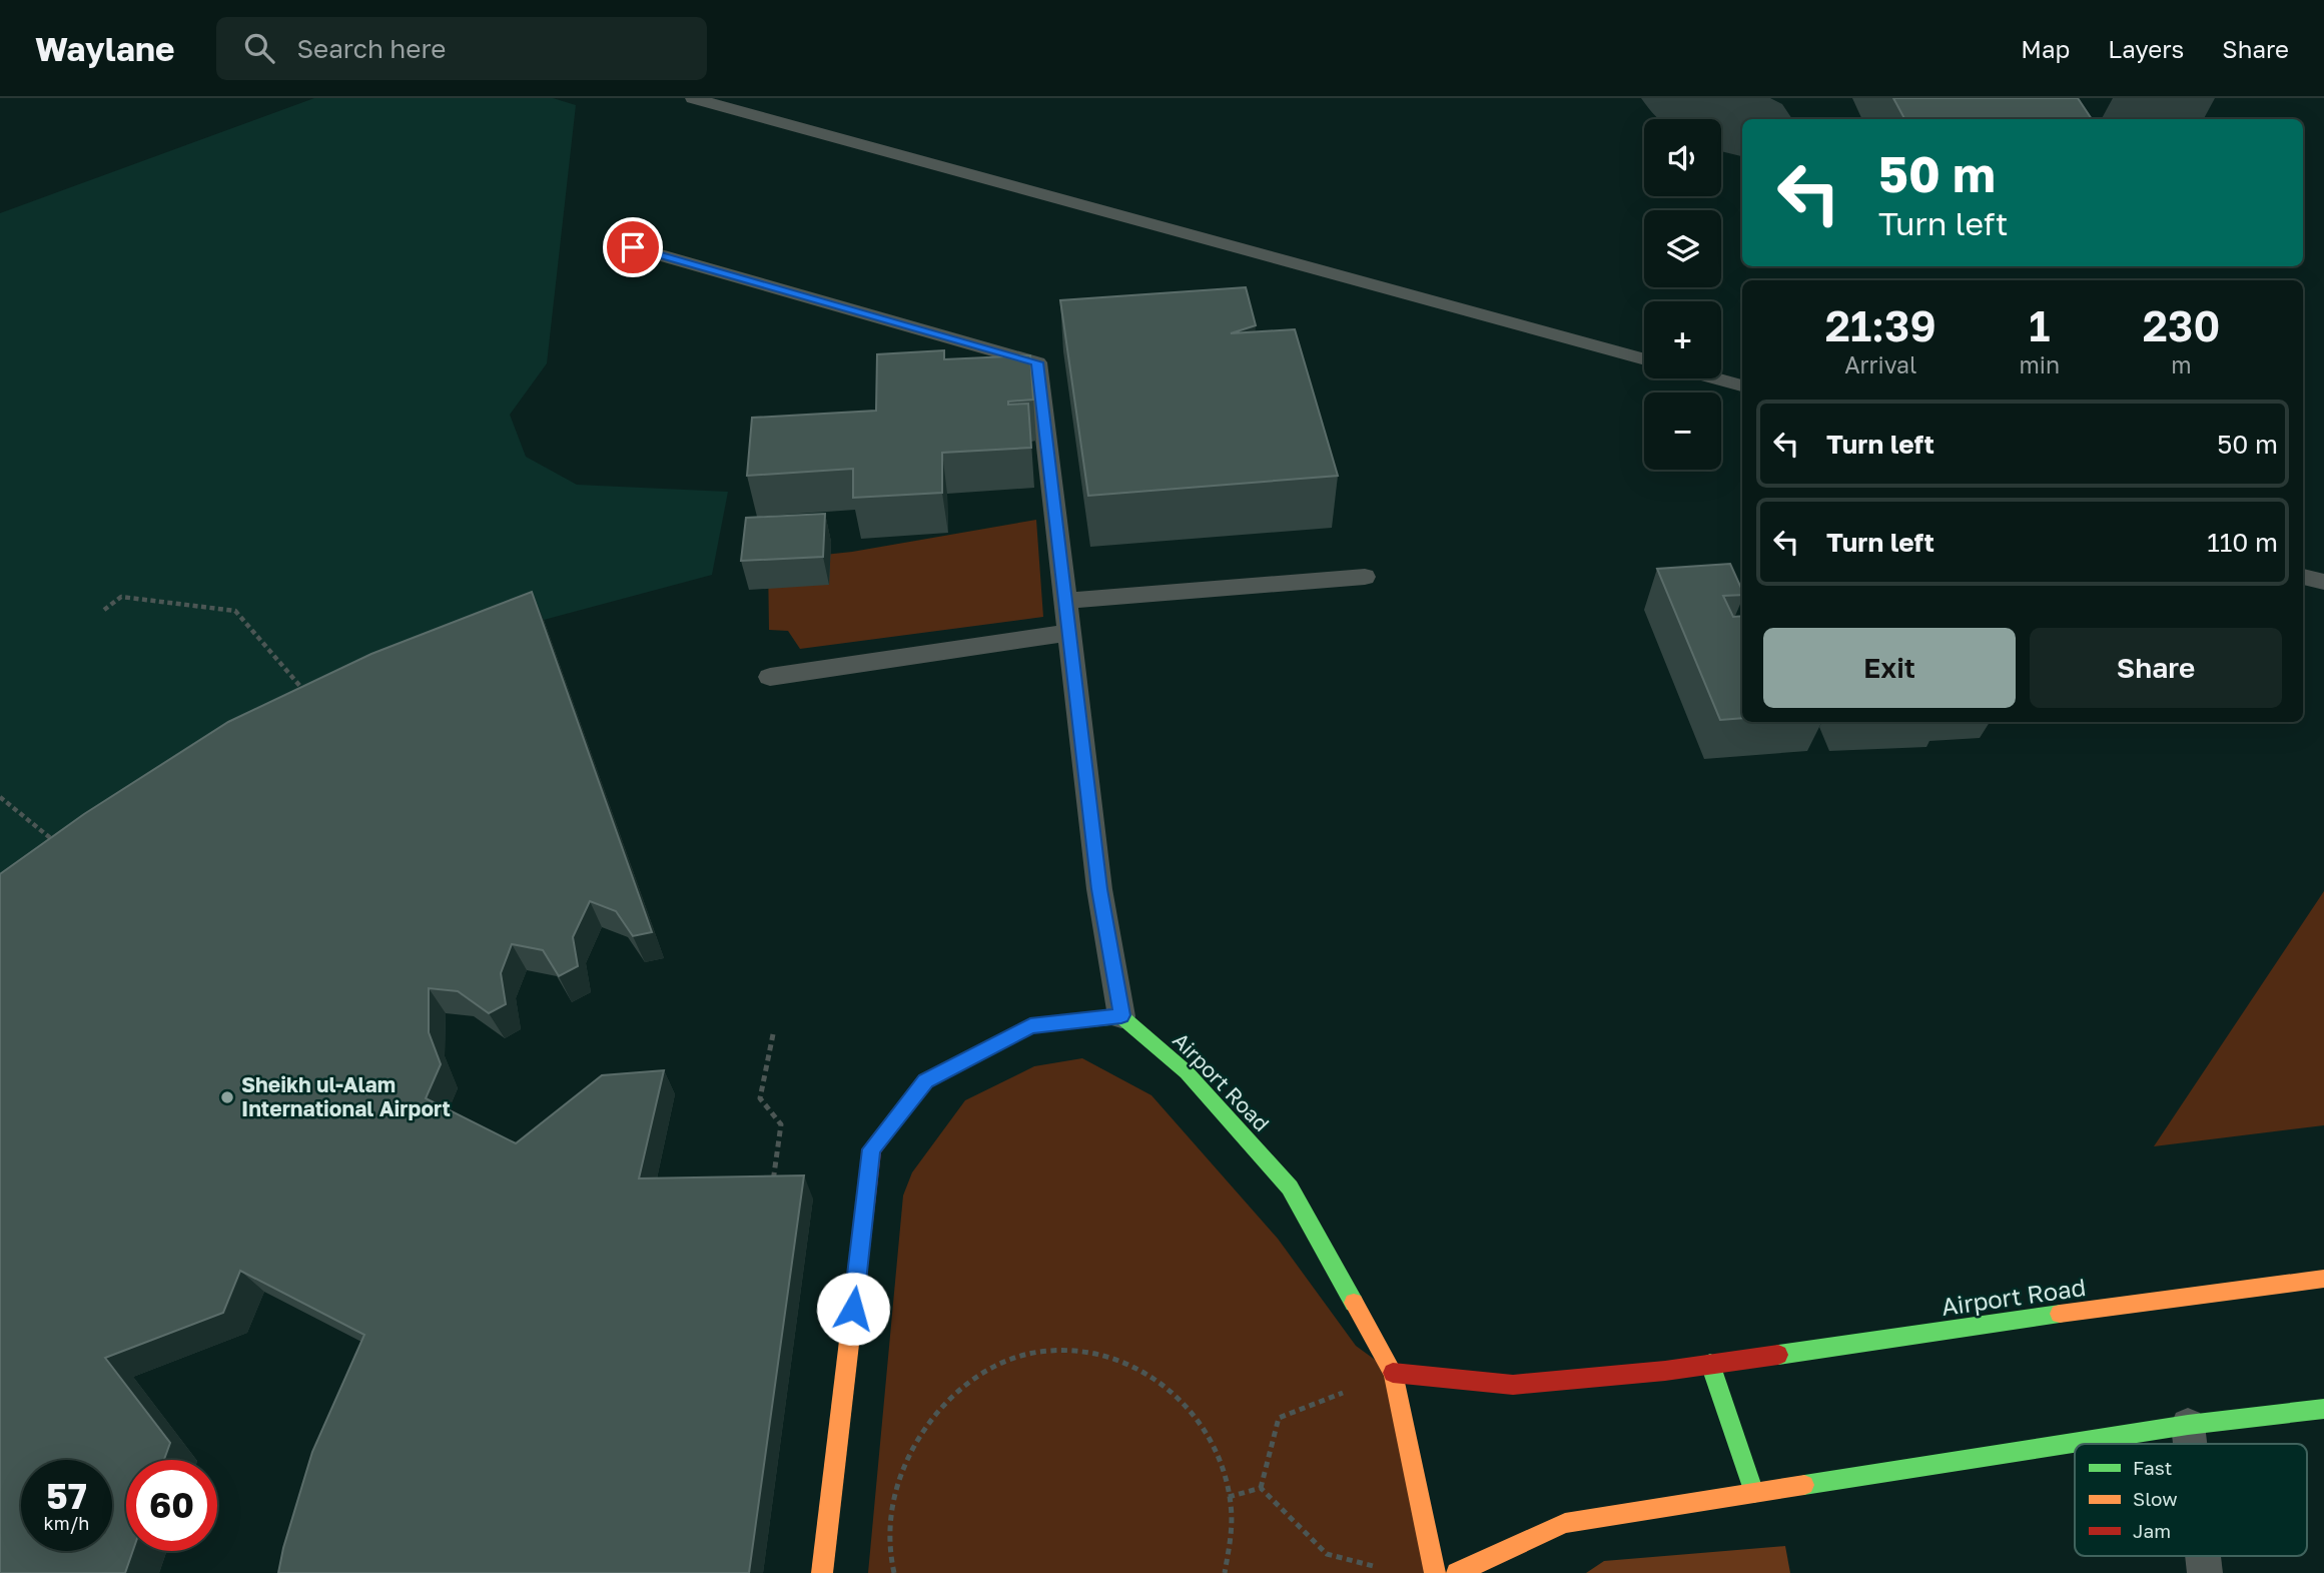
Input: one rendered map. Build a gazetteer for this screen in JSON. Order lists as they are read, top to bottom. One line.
{"streets":{"main road":["Airport Road"]},"places":["Sheikh ul-Alam International Airport"],"legend":["Fast","Slow","Jam"],"page":{"header":"Waylane","search":"Search here","nav":["Map","Layers","Share"],"map_buttons":["+","−"],"turn":["50 m","Turn left"],"eta":["21:39","Arrival","1","min","230","m"],"list":[{"name":"Turn left","value":"50 m"},{"name":"Turn left","value":"110 m"}],"buttons":["Exit","Share"],"speed":"57 km/h","limit":"60"}}
